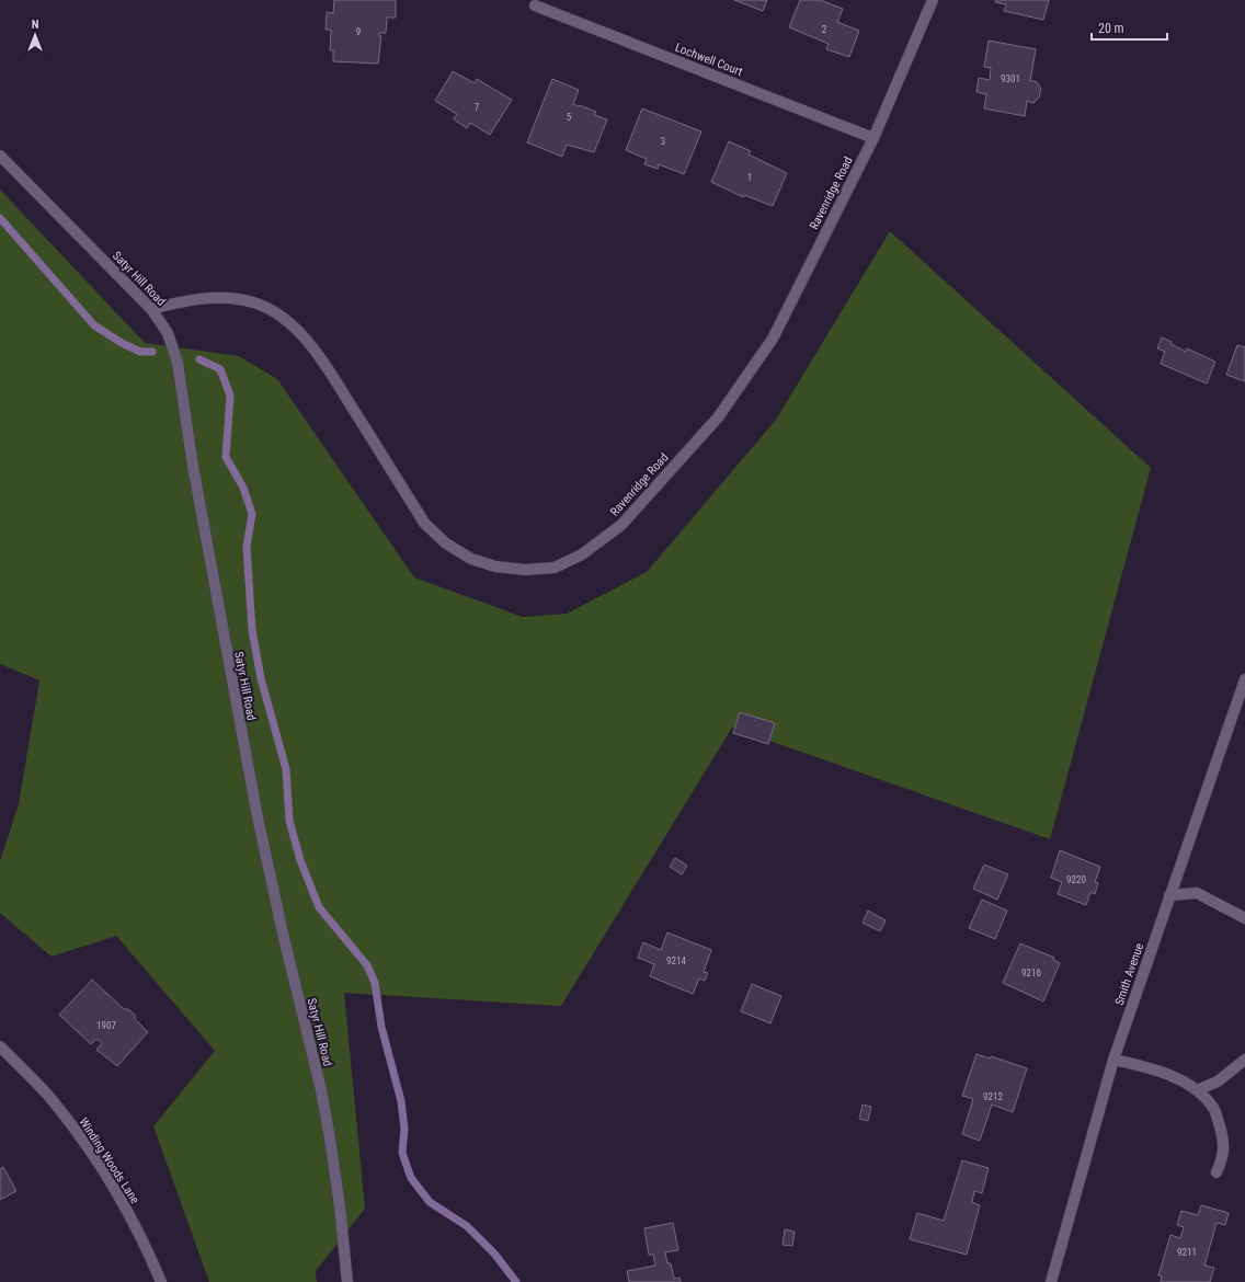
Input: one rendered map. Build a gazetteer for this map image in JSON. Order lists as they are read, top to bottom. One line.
{"streets":{"street":["Lochwell Court","Ravenridge Road","Satyr Hill Road","Smith Avenue","Winding Woods Lane"]},"crossings":[["Lochwell Court","Ravenridge Road"],["Ravenridge Road","Satyr Hill Road"]],"house_numbers":["2","9","9301","7","5","3","1","9220","9214","9216","1907","9212","9211"],"scale_bar":"20 m","north":"top"}
